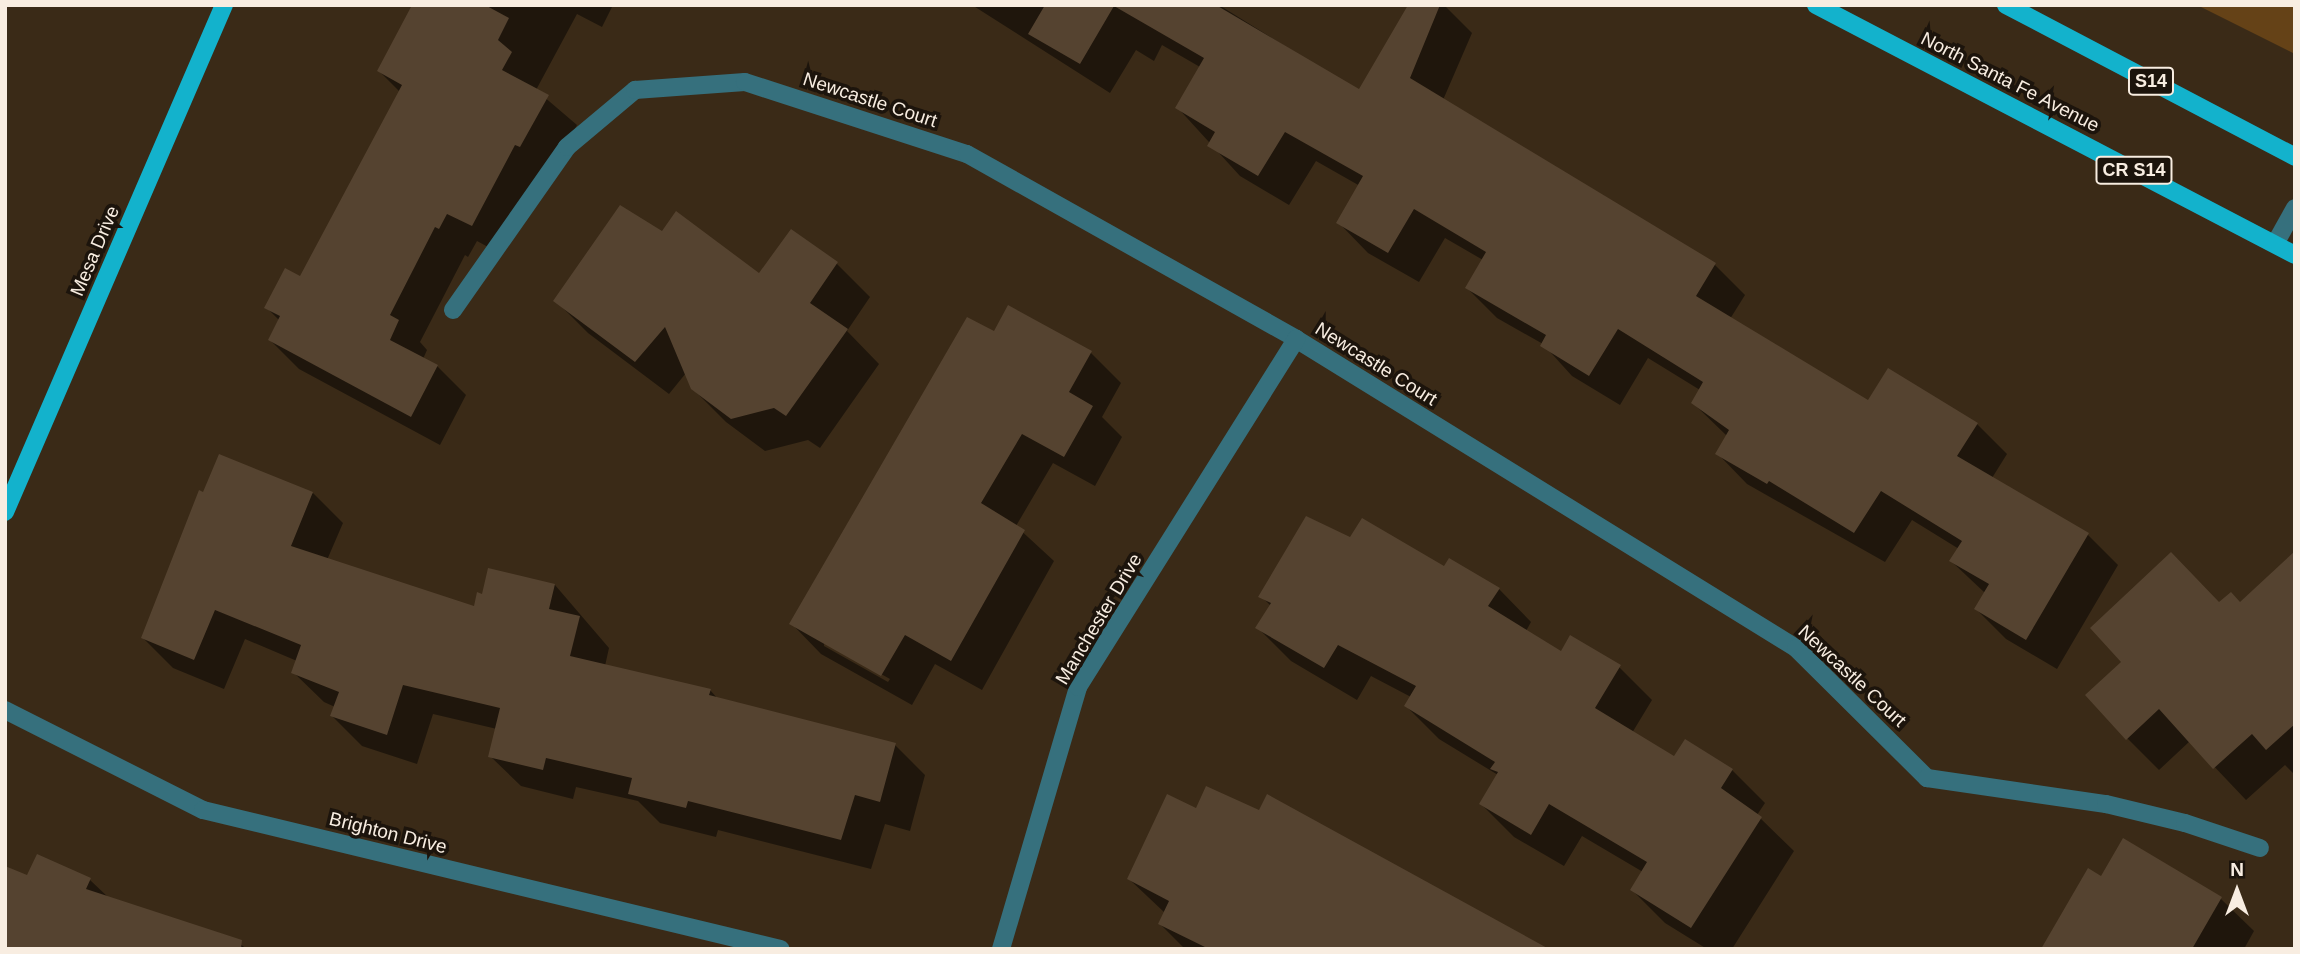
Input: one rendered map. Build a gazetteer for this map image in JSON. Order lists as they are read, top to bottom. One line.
{"streets":{"main road":["S14","North Santa Fe Avenue","CR S14","Mesa Drive"],"street":["Newcastle Court","Manchester Drive","Brighton Drive"]},"crossings":[["Newcastle Court","Manchester Drive"]],"north":"top"}
